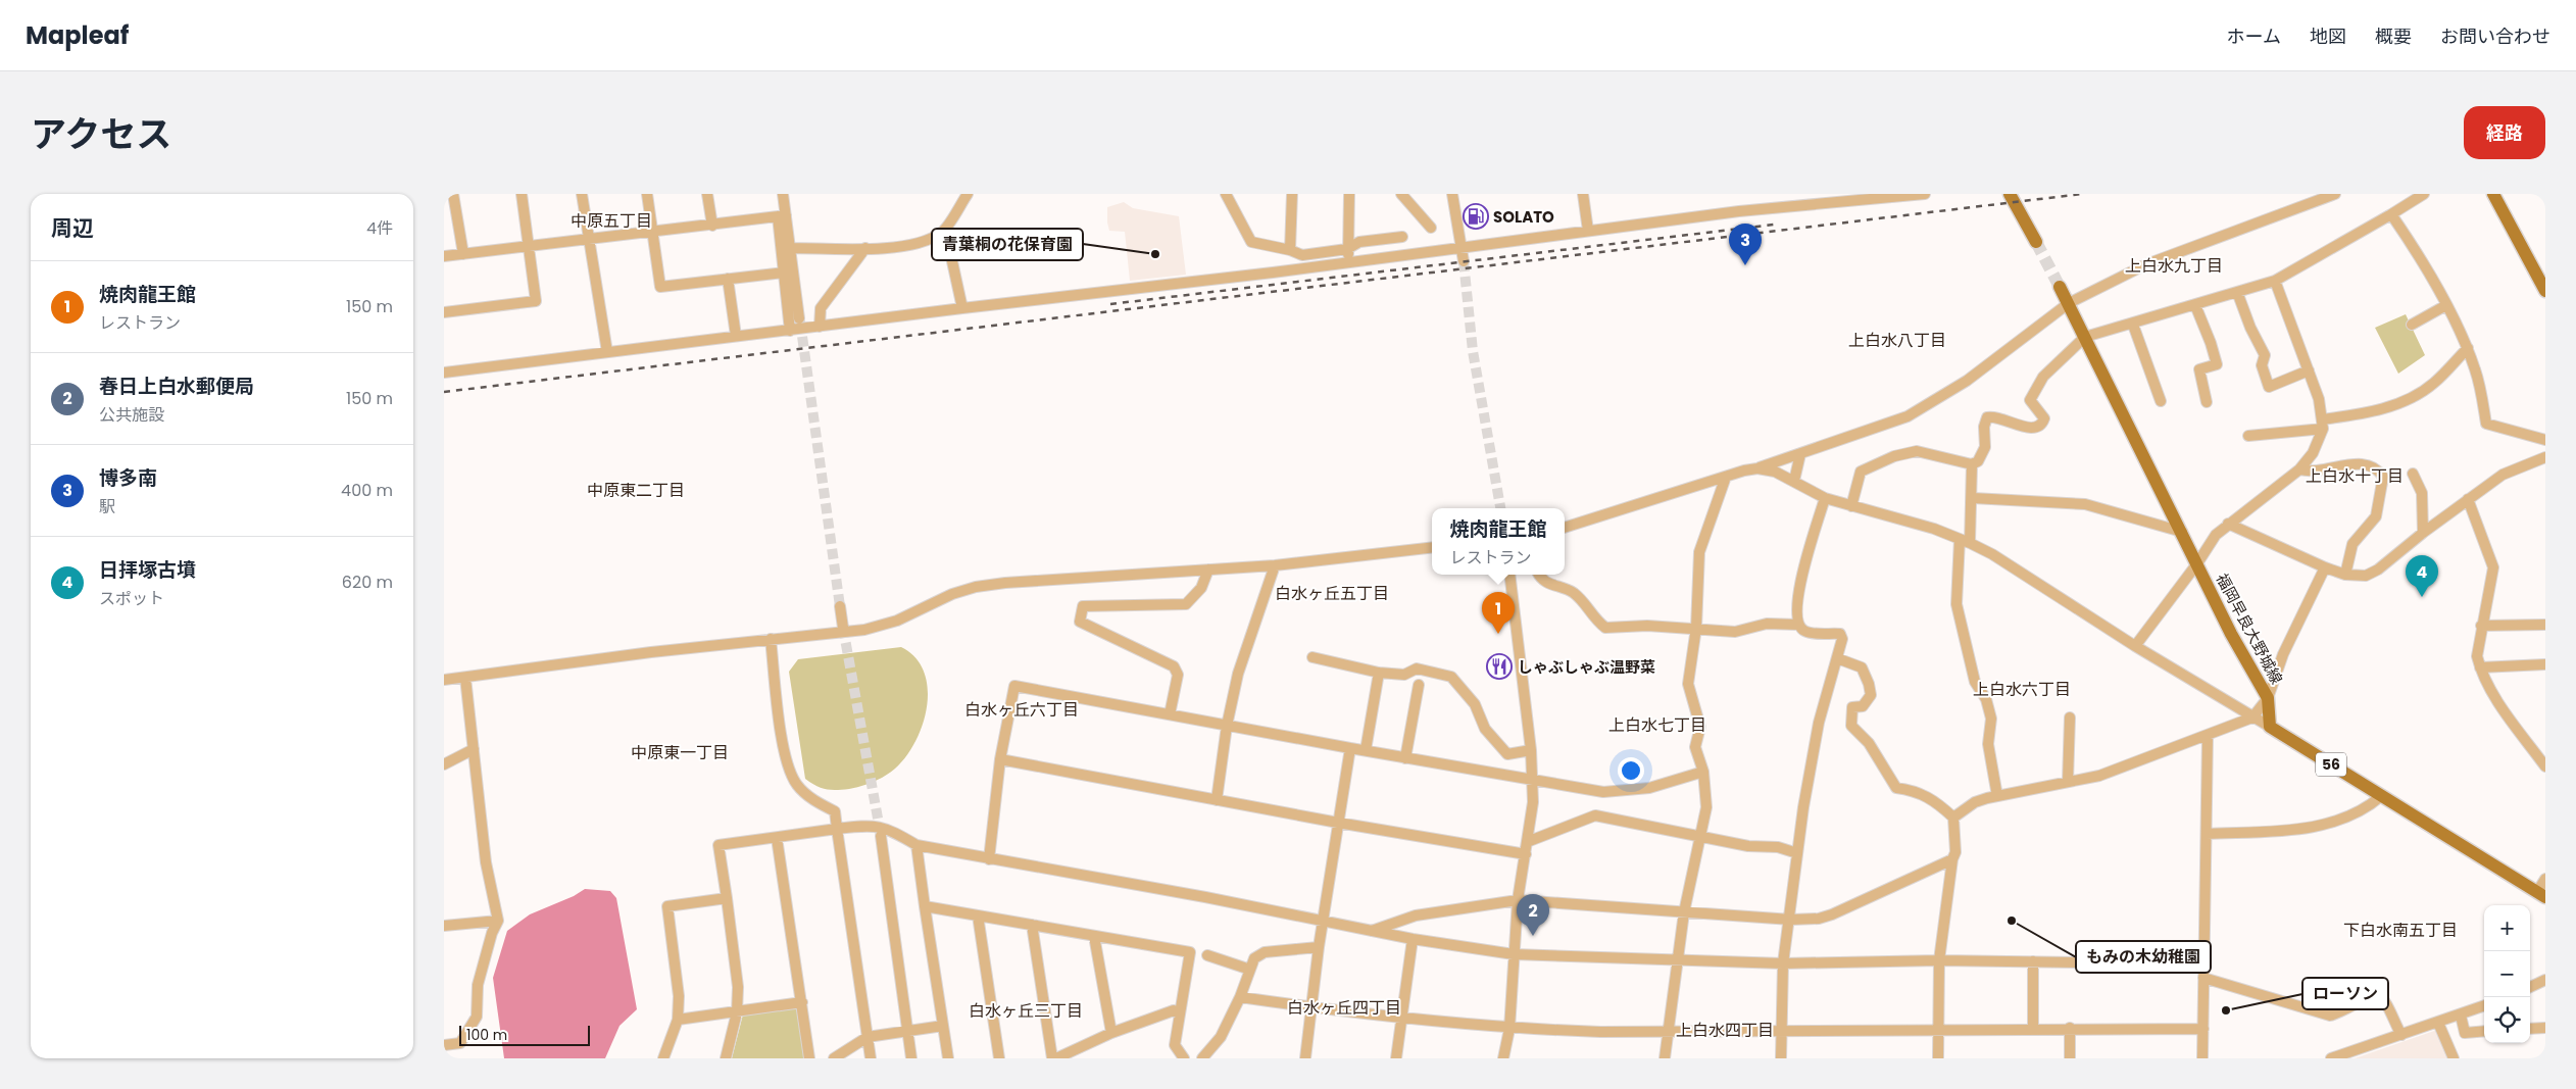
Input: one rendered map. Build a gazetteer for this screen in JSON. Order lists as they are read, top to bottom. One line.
{"streets":{"main road":["福岡早良大野城線","56"]},"crossings":[["福岡早良大野城線","56"]],"districts":["中原五丁目","上白水九丁目","上白水八丁目","上白水十丁目","中原東二丁目","白水ヶ丘五丁目","上白水六丁目","白水ヶ丘六丁目","上白水七丁目","中原東一丁目","下白水南五丁目","白水ヶ丘四丁目","白水ヶ丘三丁目","上白水四丁目"],"places":{"fuel station":["SOLATO"],"other":["青葉桐の花保育園","もみの木幼稚園","ローソン"],"restaurant":["しゃぶしゃぶ温野菜"]},"scale_bar":"100 m","page":{"header":"Mapleaf","nav":["ホーム","地図","概要","お問い合わせ"],"title":"アクセス","buttons":"経路","heading":["周辺","4件"],"pins":["3","4","1","2"],"list":[{"mark":"1","name":"焼肉龍王館","note":"レストラン","value":"150 m"},{"mark":"2","name":"春日上白水郵便局","note":"公共施設","value":"150 m"},{"mark":"3","name":"博多南","note":"駅","value":"400 m"},{"mark":"4","name":"日拝塚古墳","note":"スポット","value":"620 m"}],"popup":["焼肉龍王館","レストラン"],"map_buttons":["+","−"],"scale":"100 m"}}
